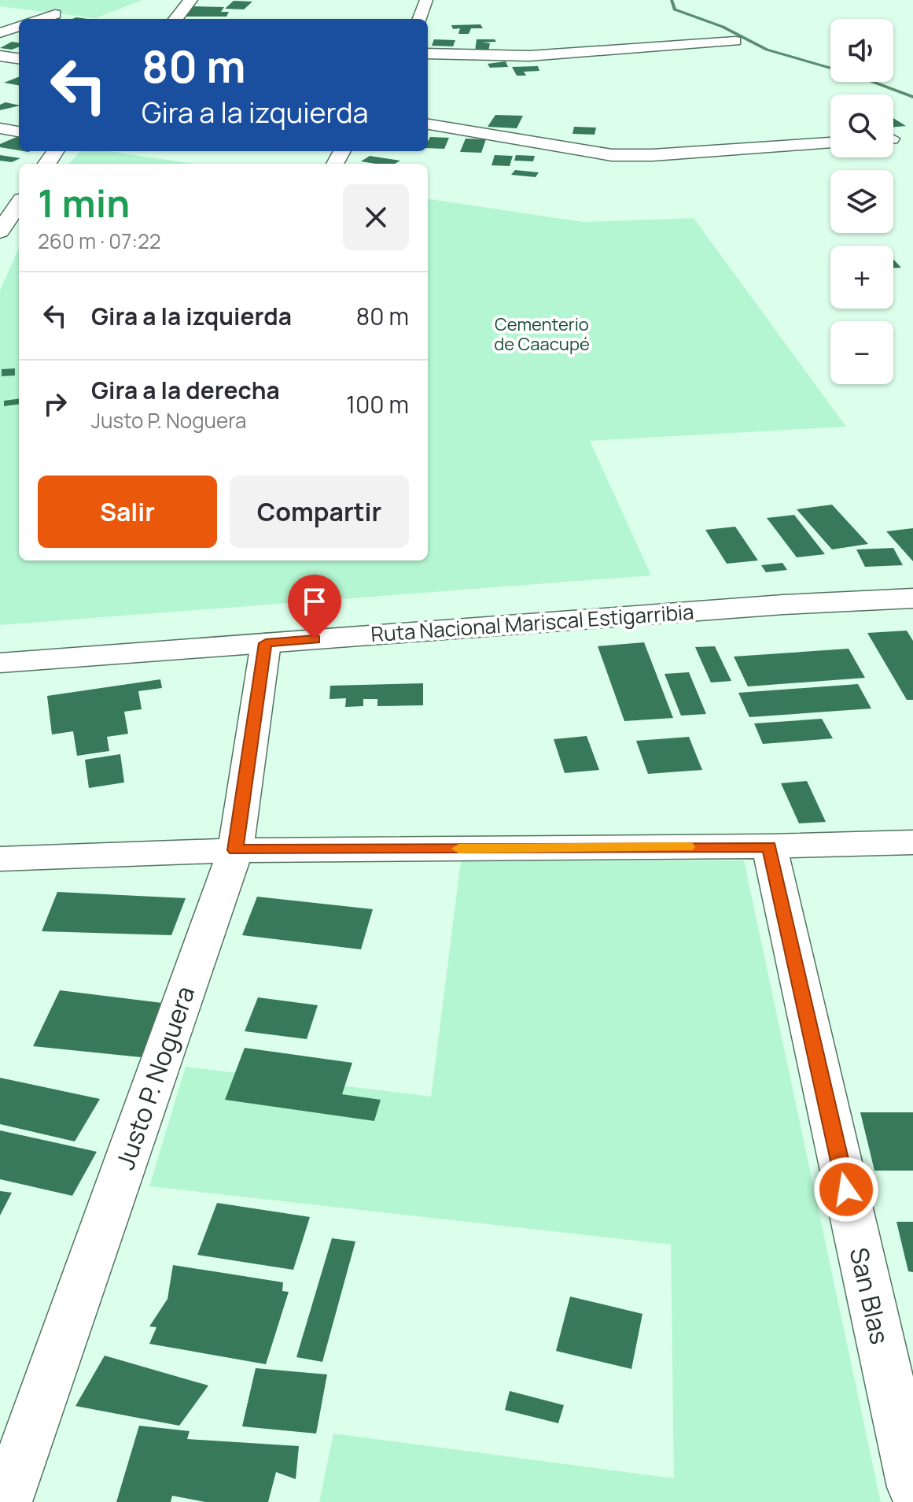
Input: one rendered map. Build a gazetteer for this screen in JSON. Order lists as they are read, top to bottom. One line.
{"streets":{"main road":["Ruta Nacional Mariscal Estigarribia"],"street":["Justo P. Noguera","San Blas"]},"crossings":[["Ruta Nacional Mariscal Estigarribia","Justo P. Noguera"]],"parks":["Cementerio de Caacupé"],"page":{"map_buttons":["+","−"],"turn":["80 m","Gira a la izquierda"],"heading":["1 min","260 m · 07:22"],"list":[{"name":"Gira a la izquierda","value":"80 m"},{"name":"Gira a la derecha","note":"Justo P. Noguera","value":"100 m"}],"buttons":["Salir","Compartir"]}}
